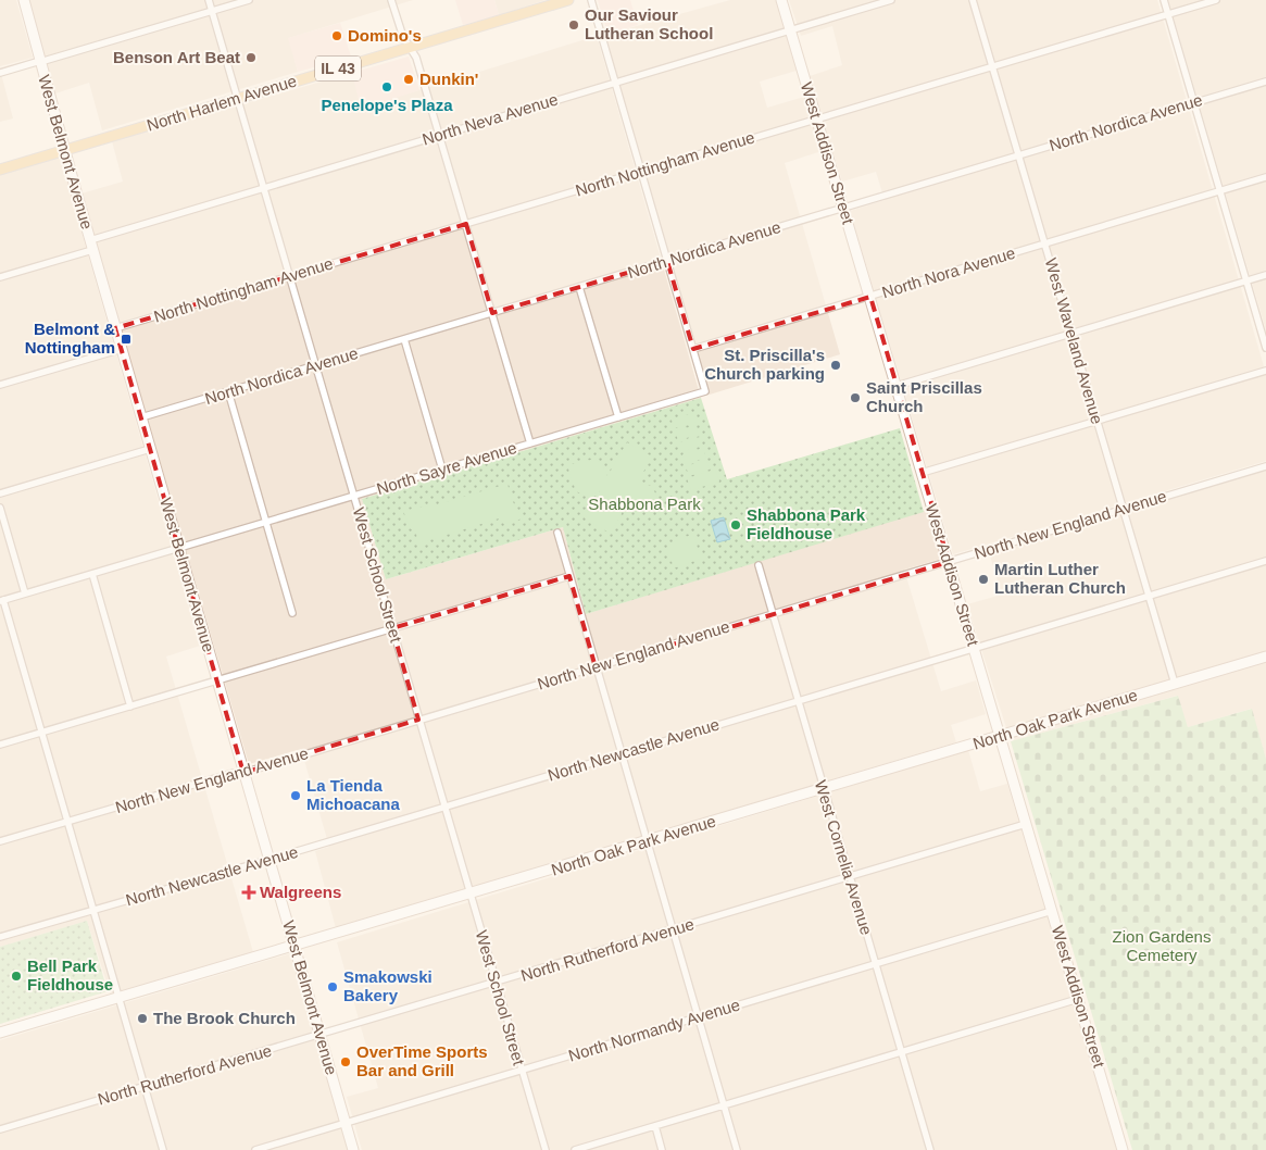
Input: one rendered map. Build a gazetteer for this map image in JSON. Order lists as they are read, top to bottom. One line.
{"streets":{"main road":["IL 43","North Harlem Avenue"],"street":["North Neva Avenue","North Nordica Avenue","West Belmont Avenue","West Addison Street","North Nottingham Avenue","North Nora Avenue","West Waveland Avenue","North Sayre Avenue","North New England Avenue","West School Street","North Oak Park Avenue","North Newcastle Avenue","West Cornelia Avenue","North Rutherford Avenue","North Normandy Avenue"]},"crossings":[["North Harlem Avenue","West Belmont Avenue"],["North Harlem Avenue","West School Street"],["North Neva Avenue","West Belmont Avenue"],["North Neva Avenue","West Addison Street"],["North Neva Avenue","West School Street"],["North Nordica Avenue","West Belmont Avenue"],["North Nordica Avenue","West Addison Street"],["North Nordica Avenue","West Waveland Avenue"],["North Nordica Avenue","West School Street"],["West Belmont Avenue","North Nottingham Avenue"],["West Belmont Avenue","North Sayre Avenue"],["West Belmont Avenue","North New England Avenue"],["West Belmont Avenue","North Oak Park Avenue"],["West Belmont Avenue","North Newcastle Avenue"],["West Belmont Avenue","North Rutherford Avenue"],["West Belmont Avenue","North Normandy Avenue"],["West Addison Street","North Nottingham Avenue"],["West Addison Street","North Nora Avenue"],["West Addison Street","North New England Avenue"],["West Addison Street","North Oak Park Avenue"],["West Addison Street","North Newcastle Avenue"],["West Addison Street","North Rutherford Avenue"],["West Addison Street","North Normandy Avenue"],["North Nottingham Avenue","West Waveland Avenue"],["North Nottingham Avenue","West School Street"],["North Nora Avenue","West Waveland Avenue"],["North Nora Avenue","North Sayre Avenue"],["West Waveland Avenue","North New England Avenue"],["West Waveland Avenue","North Oak Park Avenue"],["West Waveland Avenue","North Newcastle Avenue"],["North Sayre Avenue","West School Street"],["North New England Avenue","West School Street"],["North New England Avenue","West Cornelia Avenue"],["West School Street","North Oak Park Avenue"],["West School Street","North Newcastle Avenue"],["West School Street","North Rutherford Avenue"],["West School Street","North Normandy Avenue"],["North Oak Park Avenue","West Cornelia Avenue"],["North Newcastle Avenue","West Cornelia Avenue"],["West Cornelia Avenue","North Rutherford Avenue"],["West Cornelia Avenue","North Normandy Avenue"]],"parks":["Shabbona Park","Zion Gardens Cemetery"],"places":{"other":["Our Saviour Lutheran School","Domino's","Benson Art Beat","Dunkin'","Penelope's Plaza","St. Priscilla's Church parking","Saint Priscillas Church","Shabbona Park Fieldhouse","Martin Luther Lutheran Church","La Tienda Michoacana","Bell Park Fieldhouse","Smakowski Bakery","The Brook Church","OverTime Sports Bar and Grill"],"transit":["Belmont & Nottingham"],"health":["Walgreens"]}}
